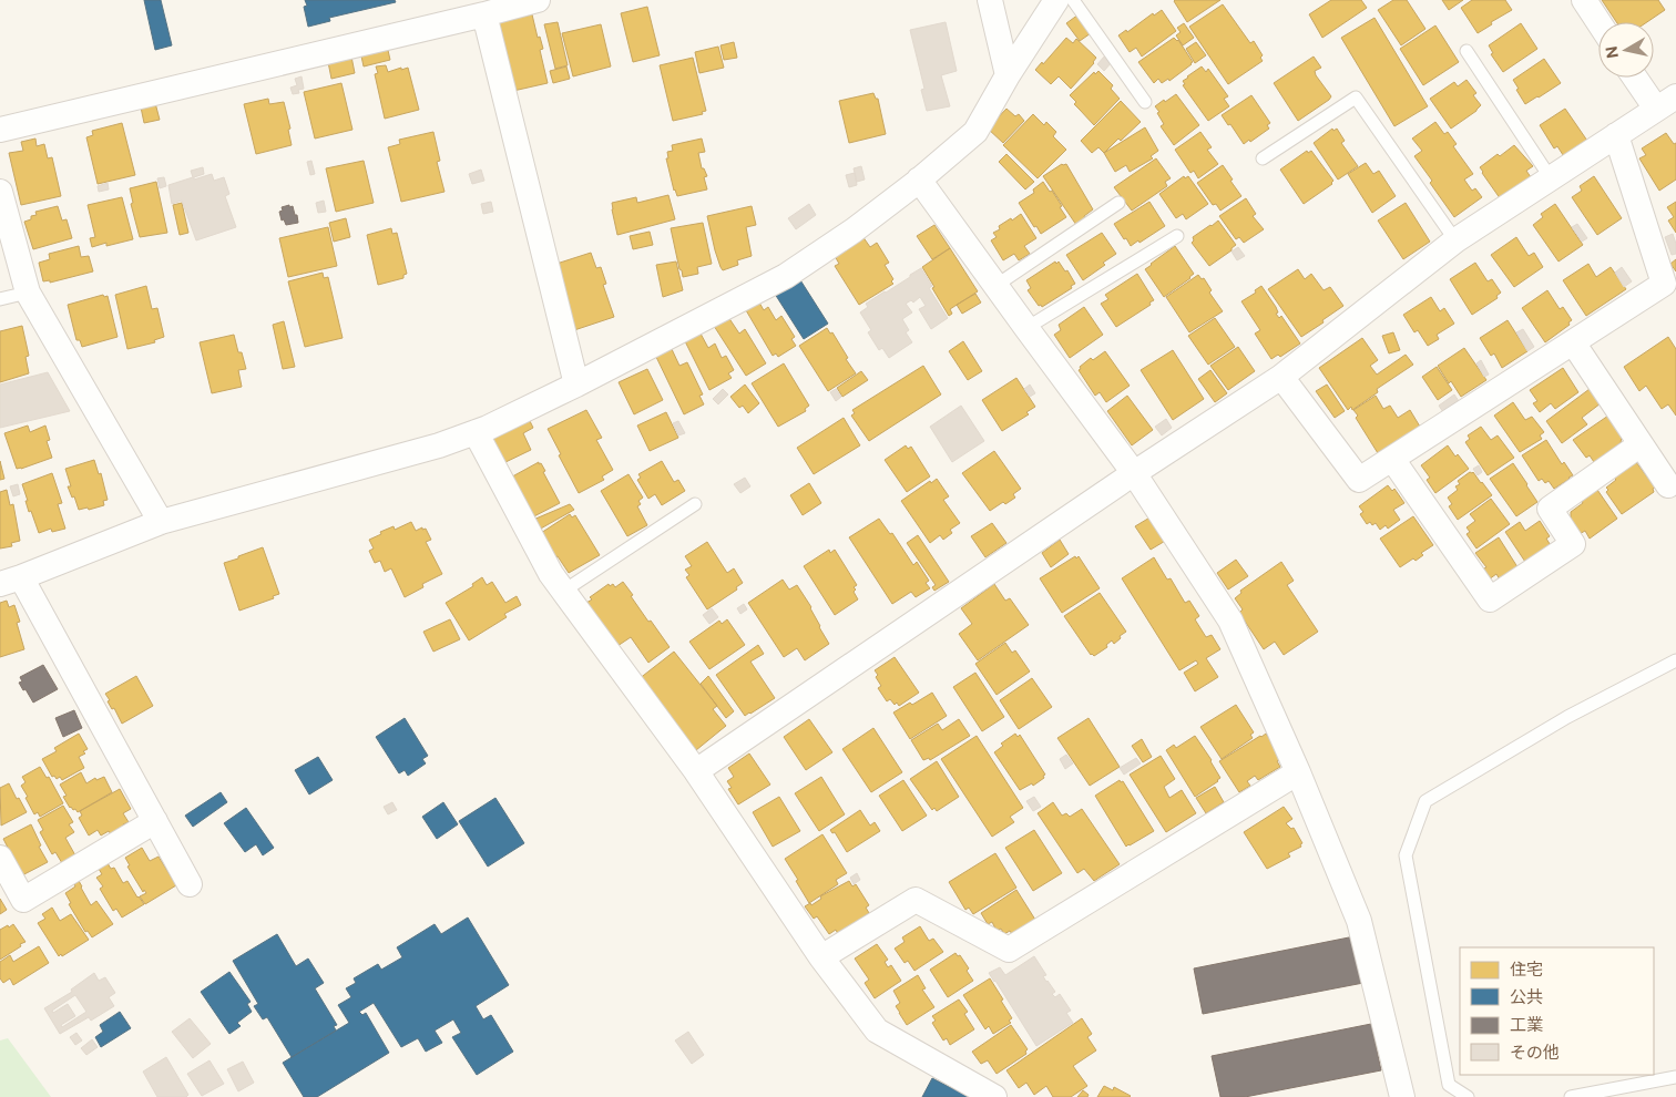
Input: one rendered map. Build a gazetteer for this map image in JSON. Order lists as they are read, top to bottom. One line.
{"legend":["住宅","公共","工業","その他"],"north":"left"}
